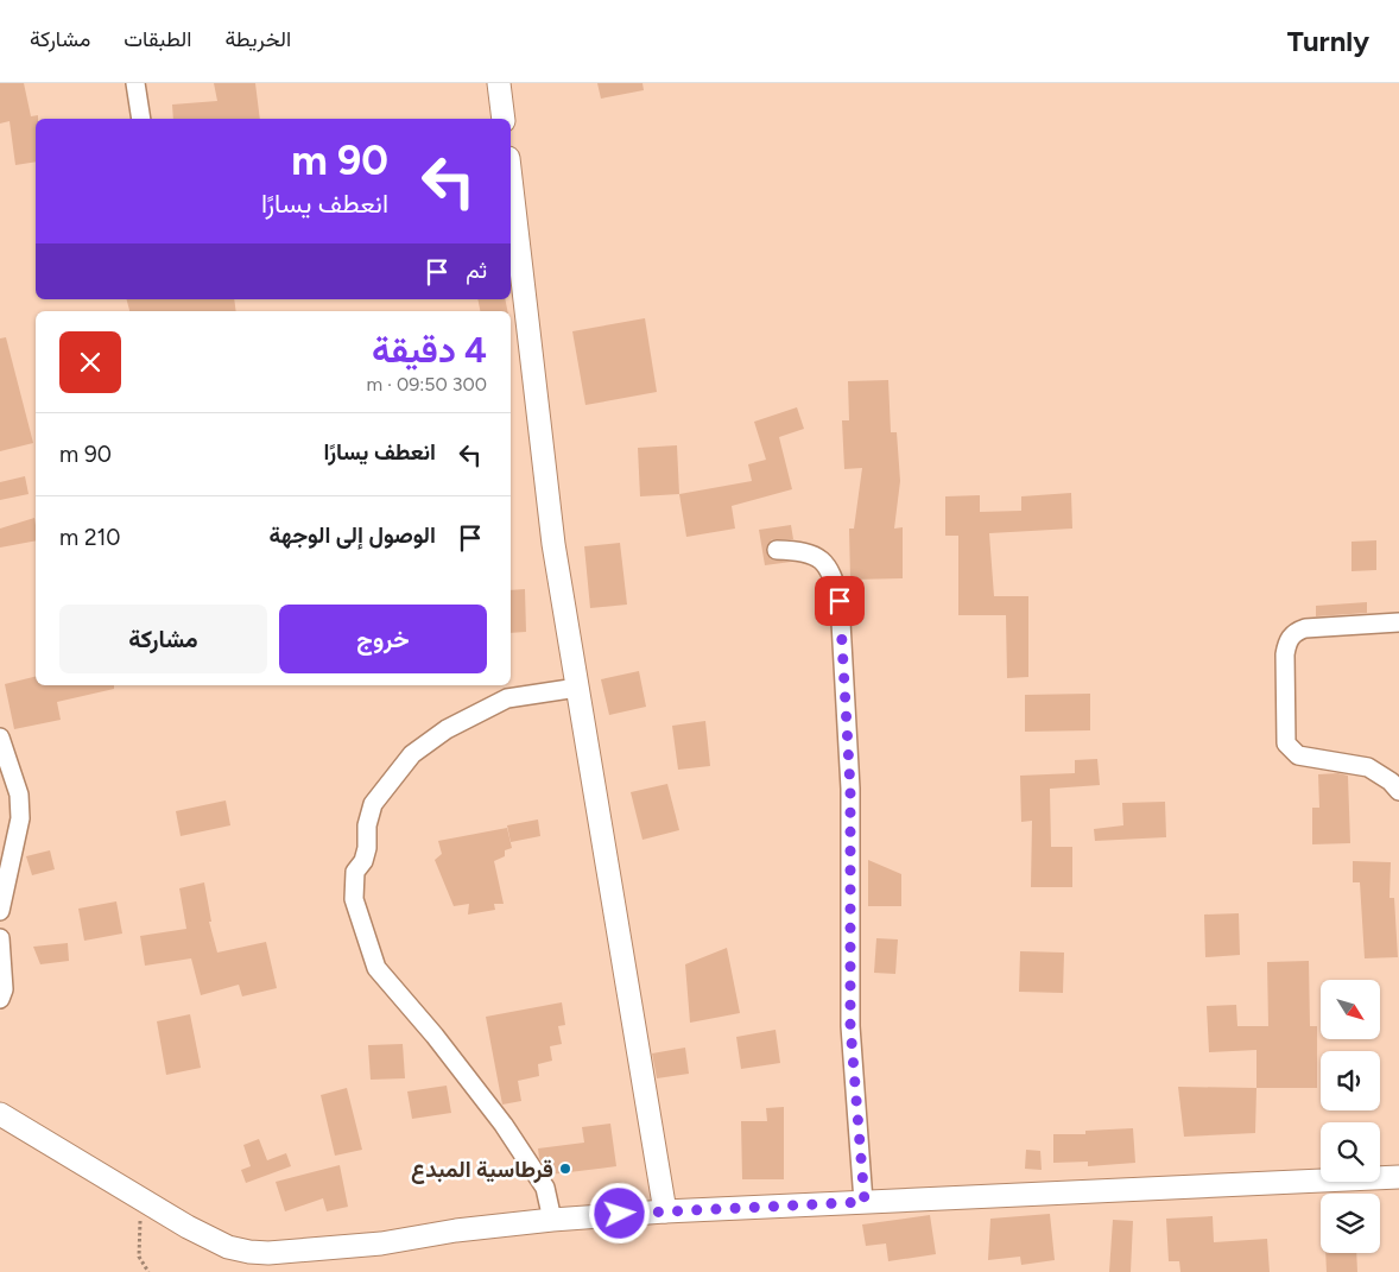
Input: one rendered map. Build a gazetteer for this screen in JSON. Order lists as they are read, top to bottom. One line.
{"places":["قرطاسية المبدع"],"north":"bottom right","page":{"header":"Turnly","nav":["الخريطة","الطبقات","مشاركة"],"turn":["90 m","انعطف يسارًا"],"then":"ثم","heading":["4 دقيقة","300 m · 09:50"],"list":[{"name":"انعطف يسارًا","value":"90 m"},{"name":"الوصول إلى الوجهة","value":"210 m"}],"buttons":["خروج","مشاركة"]}}
